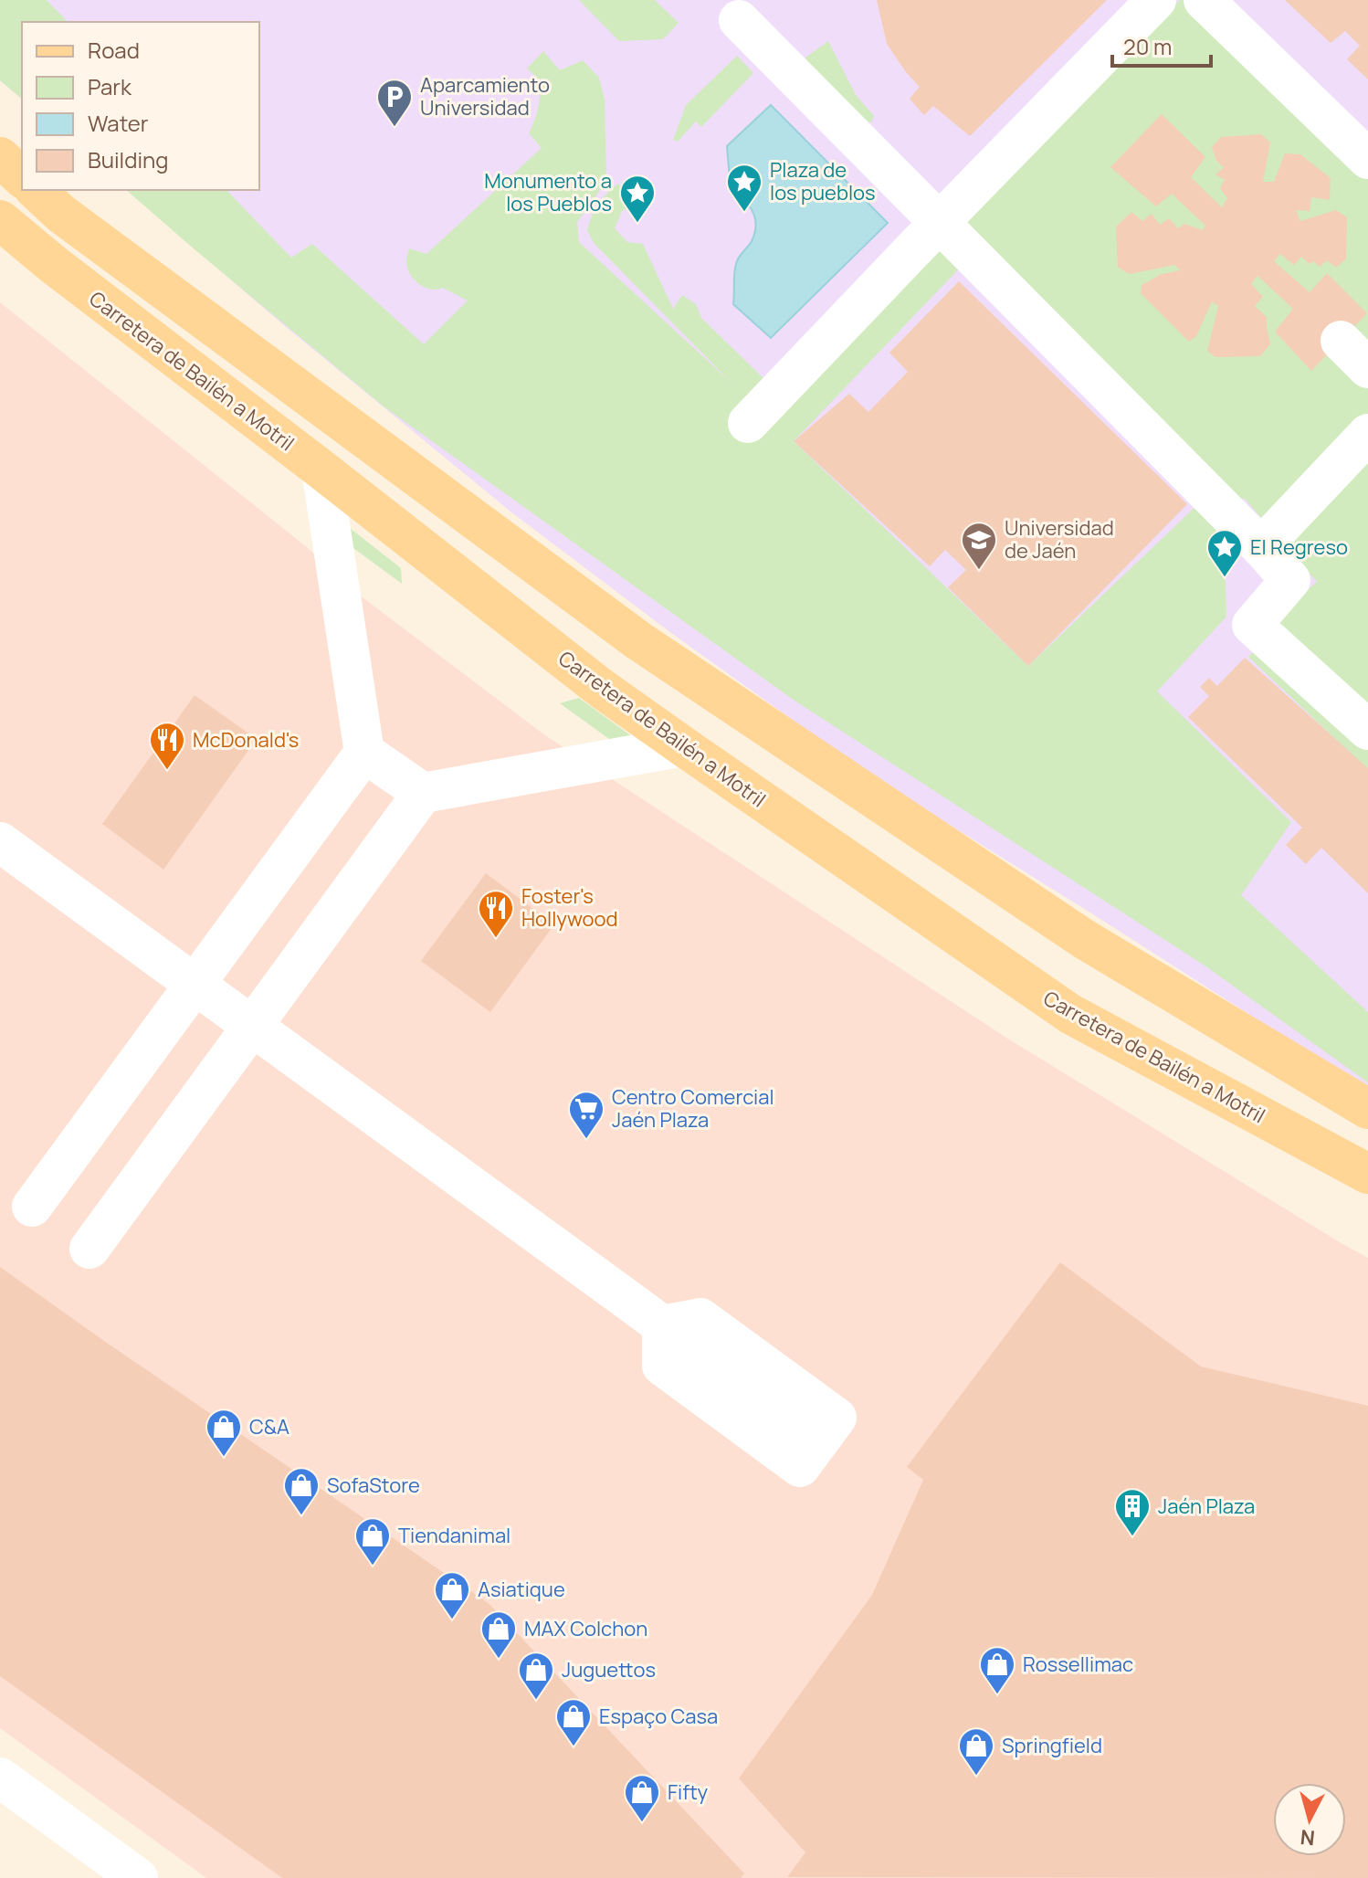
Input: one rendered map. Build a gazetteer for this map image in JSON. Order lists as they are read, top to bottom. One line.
{"streets":{"main road":["Carretera de Bailén a Motril"]},"places":{"parking":["Aparcamiento Universidad"],"place":["Plaza de los pueblos","Monumento a los Pueblos","El Regreso"],"school or university":["Universidad de Jaén"],"restaurant":["McDonald's","Foster's Hollywood"],"supermarket":["Centro Comercial Jaén Plaza"],"shop":["C&A","SofaStore","Tiendanimal","Asiatique","MAX Colchon","Rossellimac","Juguettos","Espaço Casa","Springfield","Fifty"],"building":["Jaén Plaza"]},"legend":["Road","Park","Water","Building"],"scale_bar":"20 m","north":"bottom"}
